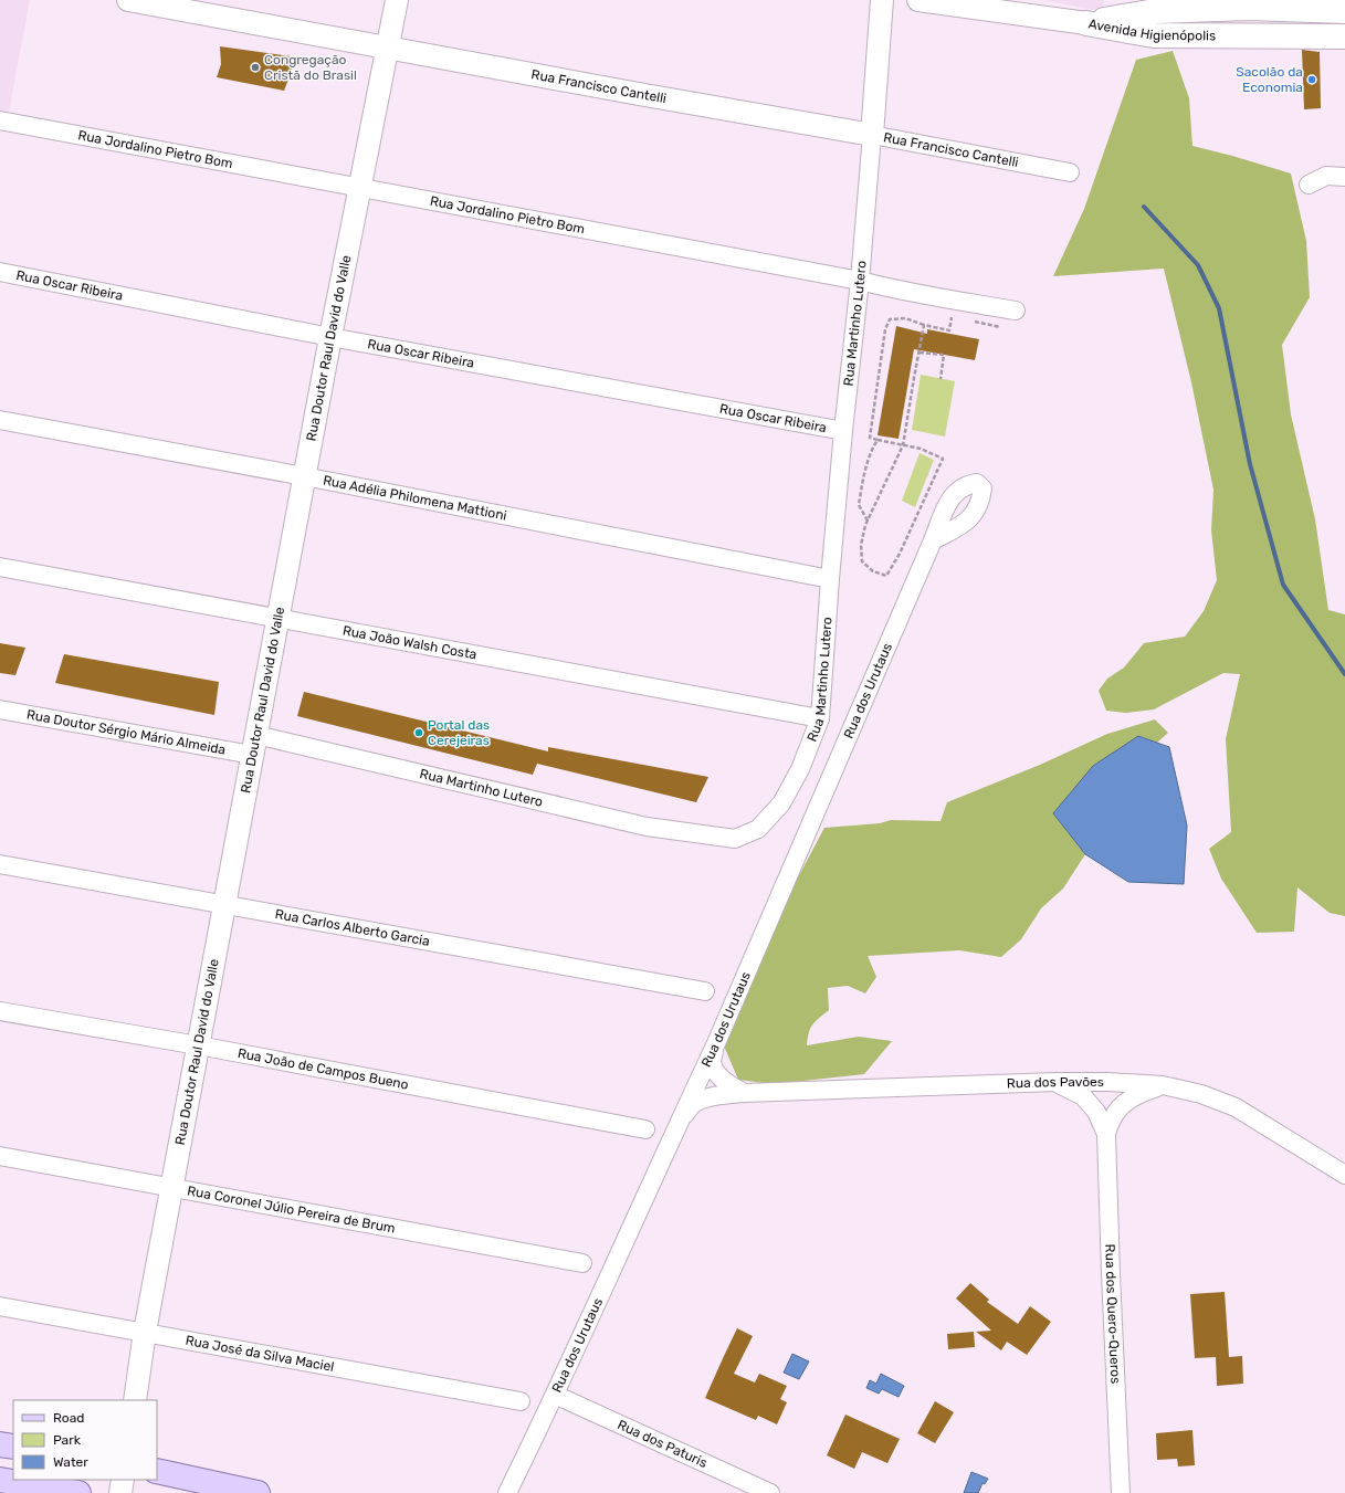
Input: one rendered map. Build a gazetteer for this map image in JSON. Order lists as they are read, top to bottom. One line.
{"streets":{"main road":["Avenida Higienópolis"],"street":["Rua Francisco Cantelli","Rua Jordalino Pietro Bom","Rua Oscar Ribeira","Rua Martinho Lutero","Rua Doutor Raul David do Valle","Rua Adélia Philomena Mattioni","Rua João Walsh Costa","Rua dos Urutaus","Rua Doutor Sérgio Mário Almeida","Rua Carlos Alberto Garcia","Rua João de Campos Bueno","Rua dos Pavões","Rua Coronel Júlio Pereira de Brum","Rua dos Quero-Queros","Rua José da Silva Maciel","Rua dos Paturis"]},"crossings":[["Rua Francisco Cantelli","Rua Martinho Lutero"],["Rua Francisco Cantelli","Rua Doutor Raul David do Valle"],["Rua Jordalino Pietro Bom","Rua Martinho Lutero"],["Rua Jordalino Pietro Bom","Rua Doutor Raul David do Valle"],["Rua Oscar Ribeira","Rua Martinho Lutero"],["Rua Oscar Ribeira","Rua Doutor Raul David do Valle"],["Rua Martinho Lutero","Rua Doutor Raul David do Valle"],["Rua Martinho Lutero","Rua Adélia Philomena Mattioni"],["Rua Martinho Lutero","Rua João Walsh Costa"],["Rua Martinho Lutero","Rua Doutor Sérgio Mário Almeida"],["Rua Doutor Raul David do Valle","Rua Adélia Philomena Mattioni"],["Rua Doutor Raul David do Valle","Rua João Walsh Costa"],["Rua Doutor Raul David do Valle","Rua Doutor Sérgio Mário Almeida"],["Rua Doutor Raul David do Valle","Rua Carlos Alberto Garcia"],["Rua Doutor Raul David do Valle","Rua João de Campos Bueno"],["Rua Doutor Raul David do Valle","Rua Coronel Júlio Pereira de Brum"],["Rua Doutor Raul David do Valle","Rua José da Silva Maciel"],["Rua dos Urutaus","Rua dos Pavões"],["Rua dos Urutaus","Rua dos Paturis"],["Rua dos Pavões","Rua dos Quero-Queros"]],"places":["Congregação Cristã do Brasil","Sacolão da Economia","Portal das Cerejeiras"],"legend":["Road","Park","Water"]}
